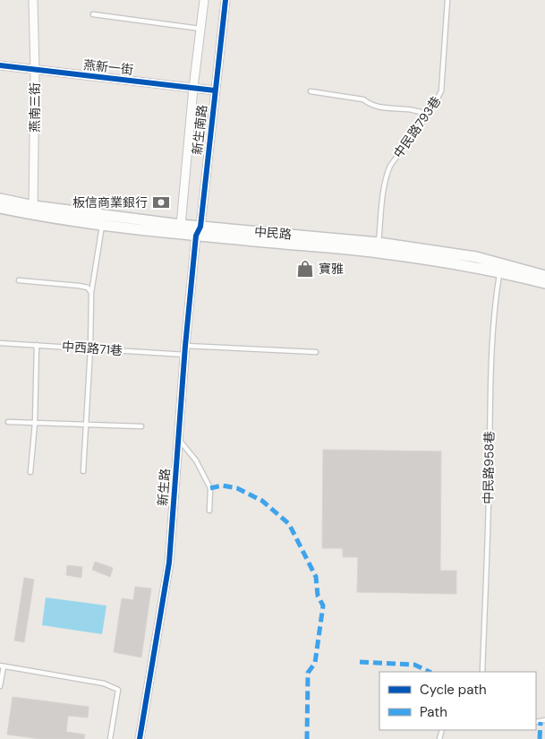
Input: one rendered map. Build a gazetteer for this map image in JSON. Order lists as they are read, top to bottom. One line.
{"streets":{"main road":["中民路"],"street":["燕新一街","燕南三街","新生南路","新生路"],"lane":["中民路793巷","中西路71巷","中民路958巷"]},"crossings":[["燕新一街","燕南三街"],["燕新一街","新生南路"],["燕南三街","中民路"],["中民路793巷","中民路"],["新生南路","中民路"],["新生南路","新生路"],["中民路","中民路958巷"],["中民路","新生路"],["中西路71巷","新生路"]],"places":{"bank":["板信商業銀行"],"shop":["寶雅"]},"legend":["Cycle path","Path"]}
